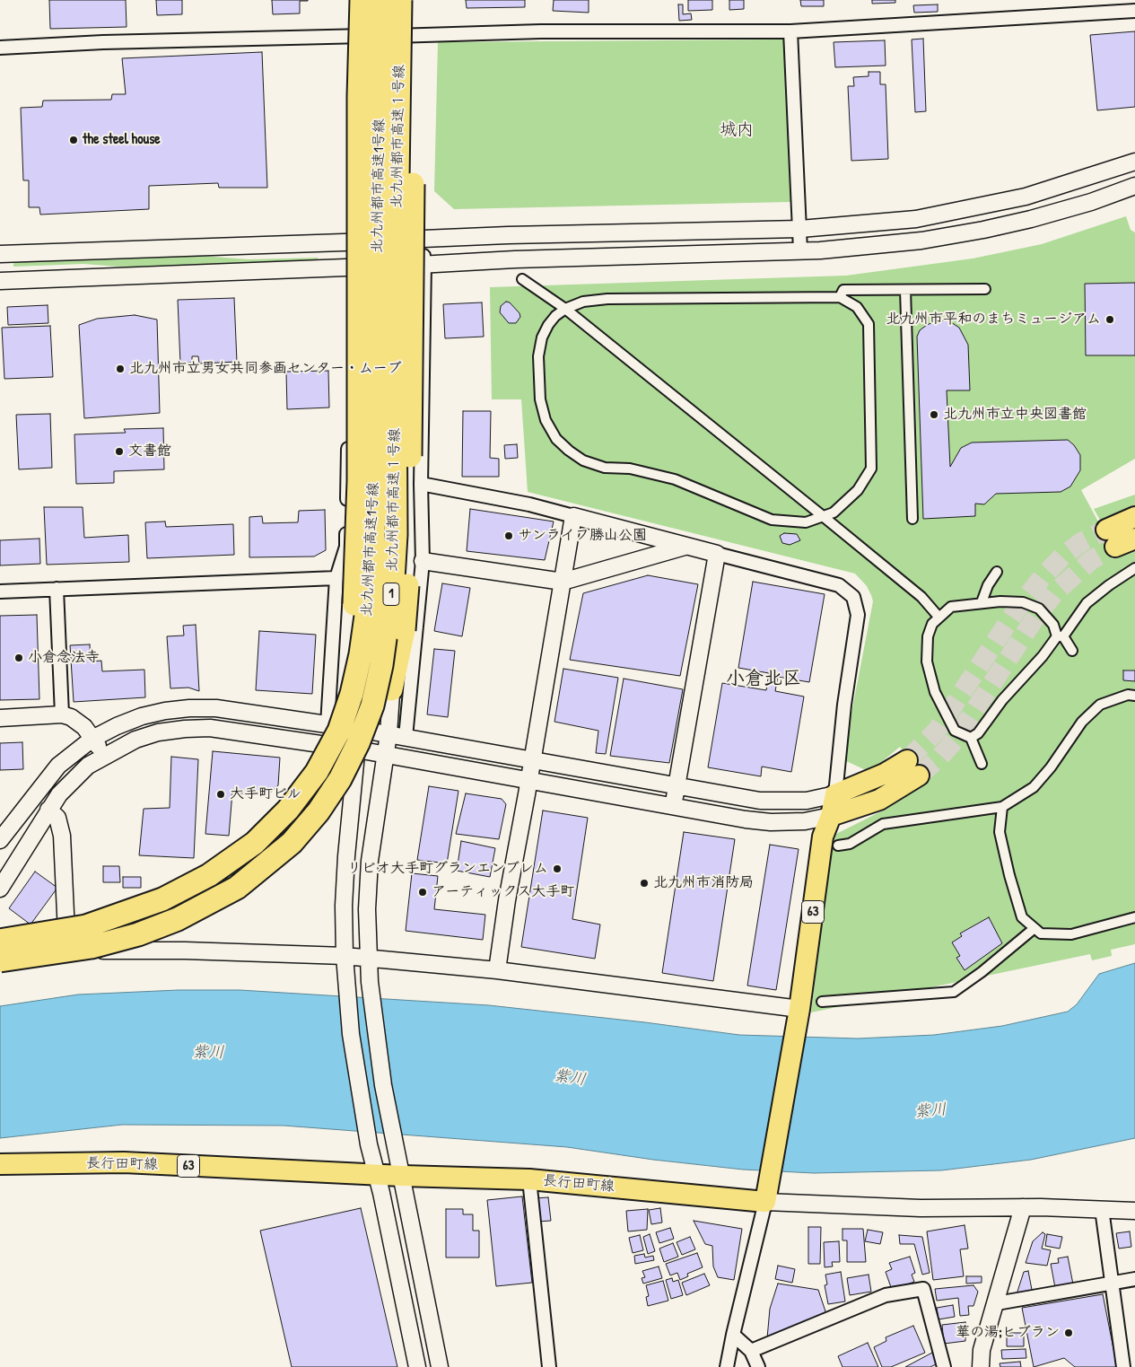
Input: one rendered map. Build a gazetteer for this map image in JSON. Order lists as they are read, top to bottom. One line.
{"streets":{"highway":["北九州都市高速１号線","北九州都市高速1号線","1"],"main road":["63","長行田町線"]},"crossings":[["63","長行田町線"]],"districts":["城内","小倉北区"],"water":["紫川"],"places":["the steel house","北九州市平和のまちミュージアム","北九州市立男女共同参画センター・ムーブ","北九州市立中央図書館","文書館","サンライフ勝山公園","小倉念法寺","大手町ビル","リビオ大手町グランエンブレム","北九州市消防局","アーティックス大手町","華の湯;ヒブラン"]}
